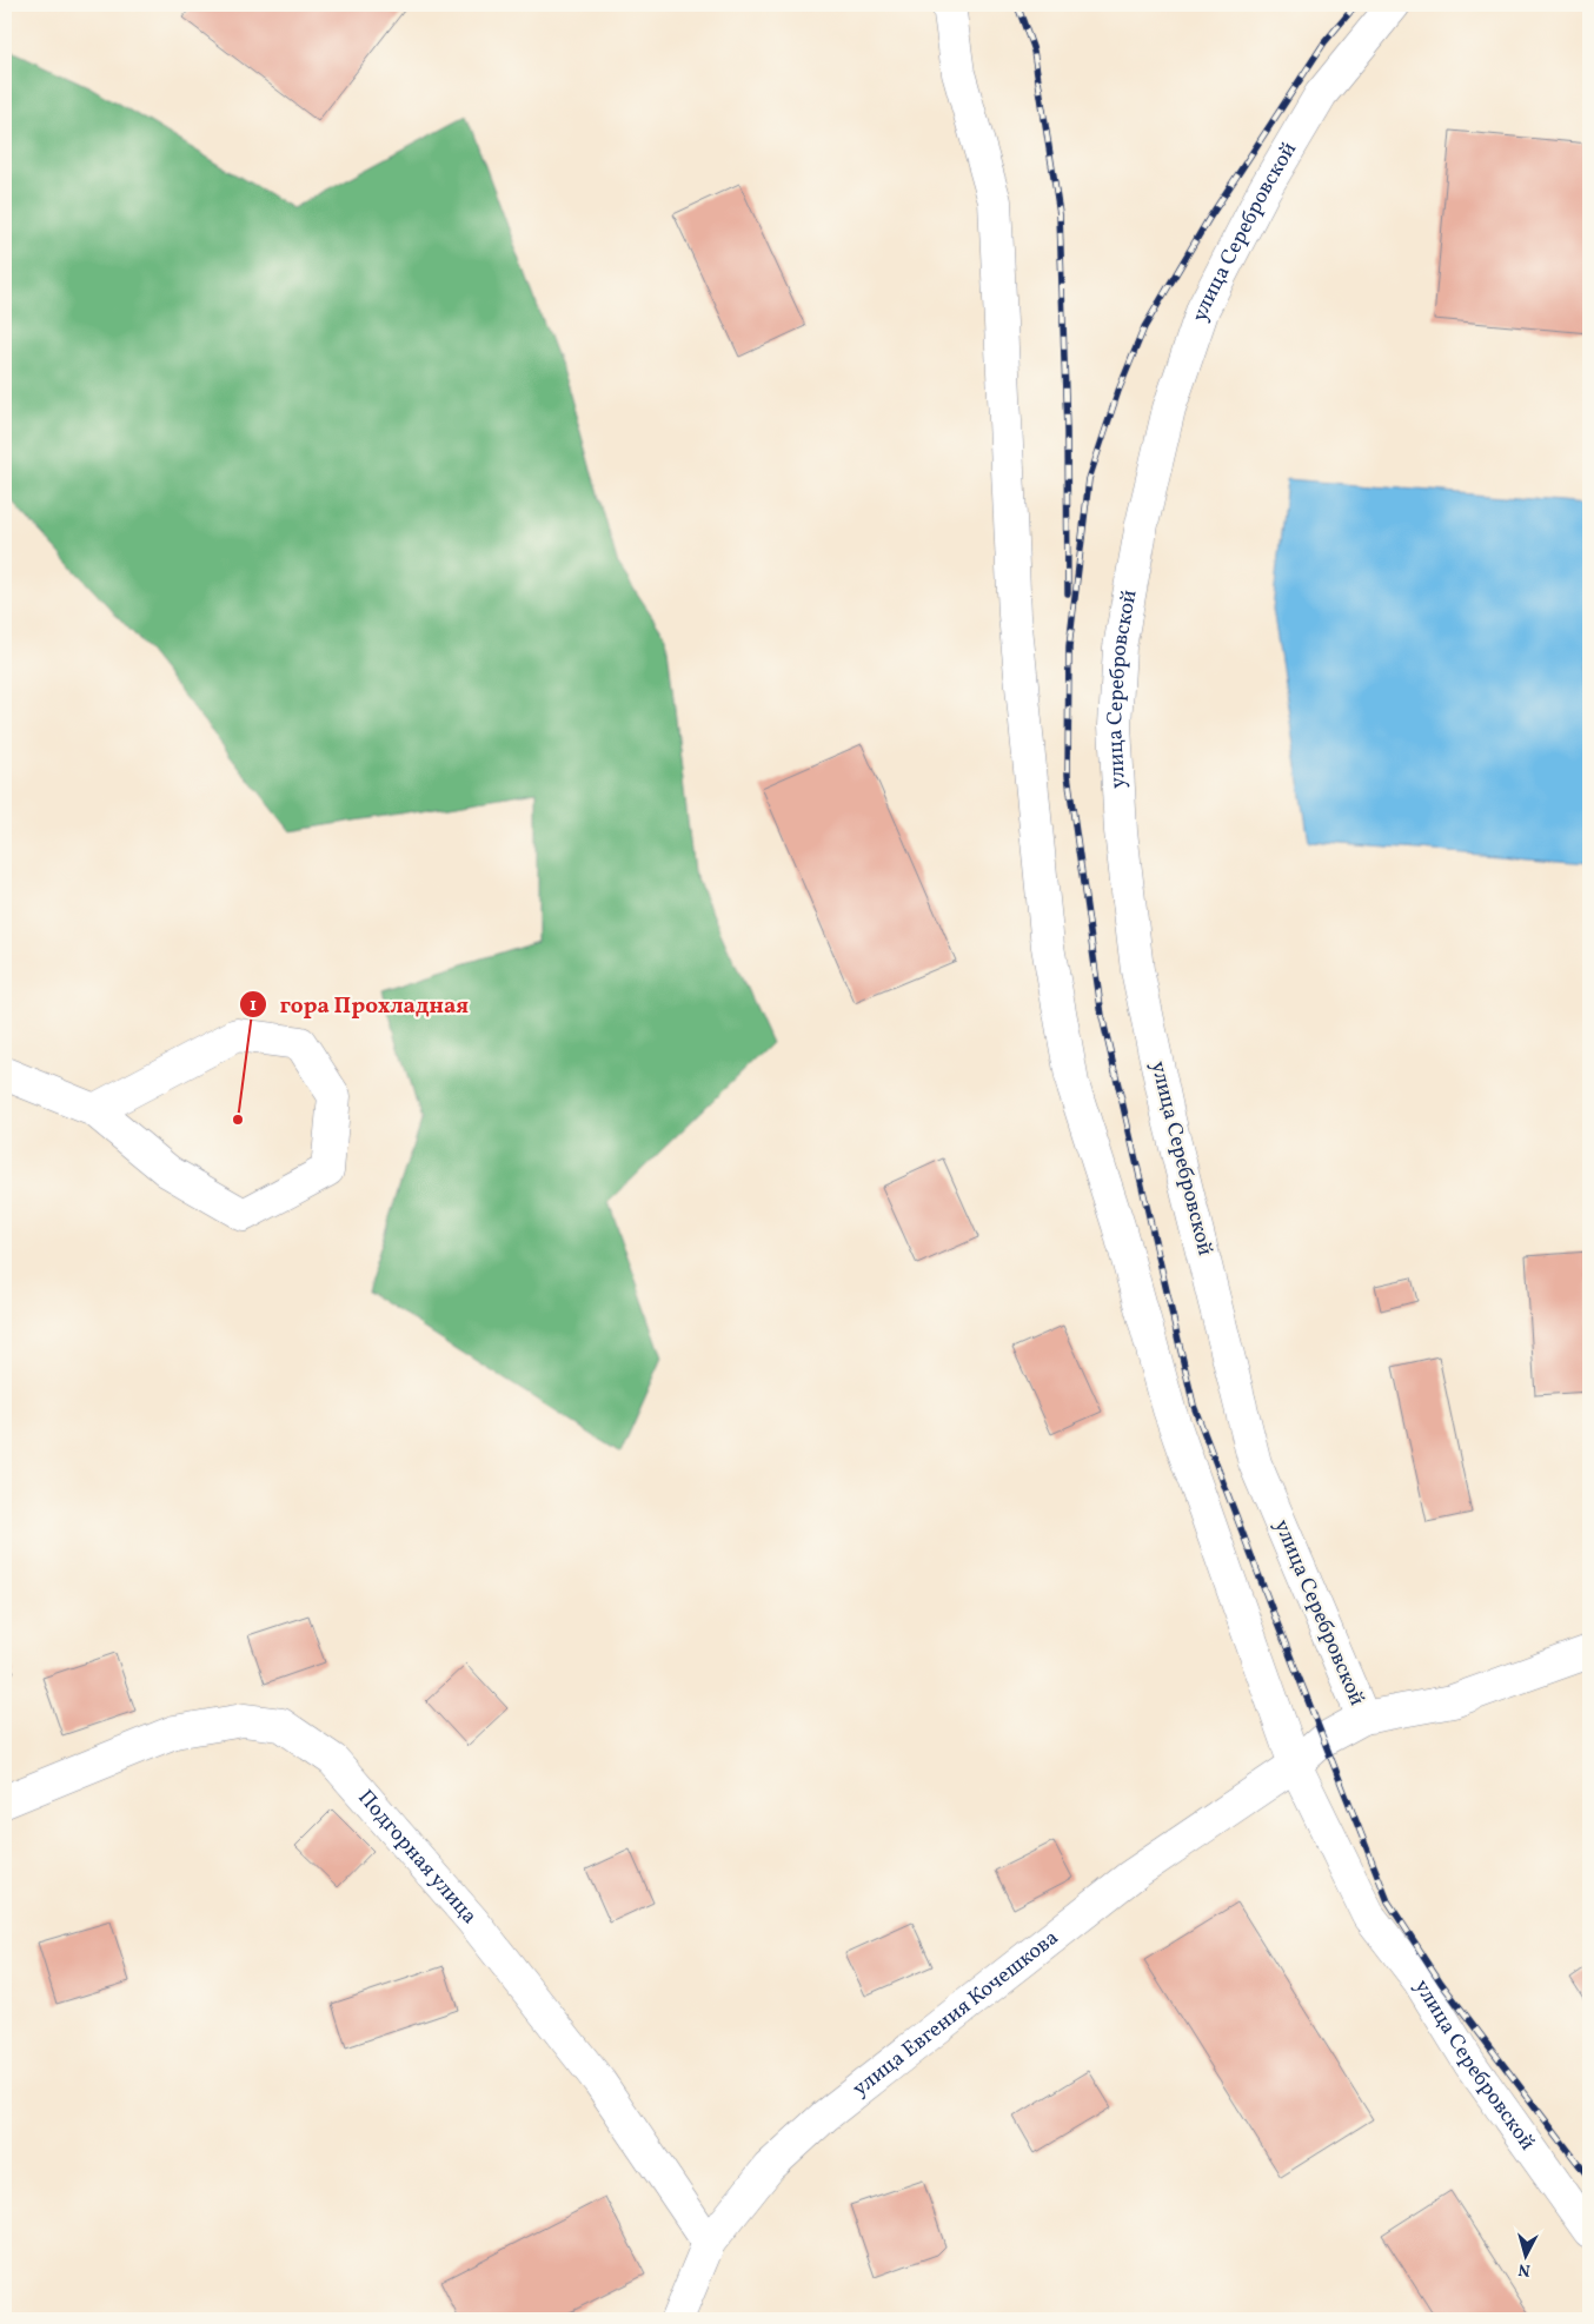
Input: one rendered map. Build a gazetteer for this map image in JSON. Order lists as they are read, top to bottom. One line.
{"streets":{"street":["улица Серебровской","Подгорная улица","улица Евгения Кочешкова"]},"crossings":[["улица Серебровской","улица Евгения Кочешкова"],["Подгорная улица","улица Евгения Кочешкова"]],"places":["гора Прохладная"],"north":"bottom"}
